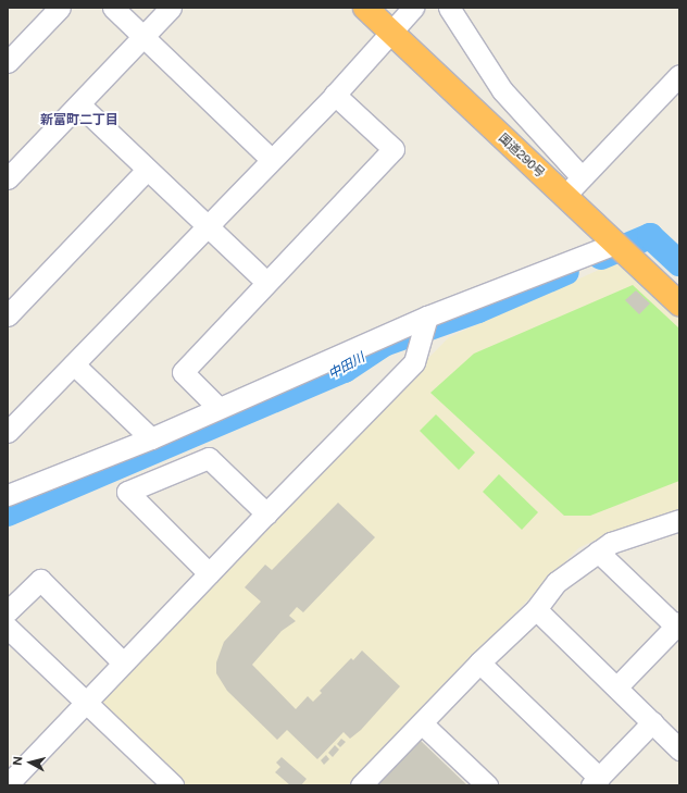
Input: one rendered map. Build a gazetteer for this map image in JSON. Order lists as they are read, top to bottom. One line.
{"streets":{"highway":["国道290号"]},"districts":["新富町二丁目"],"water":["中田川"],"north":"left"}
